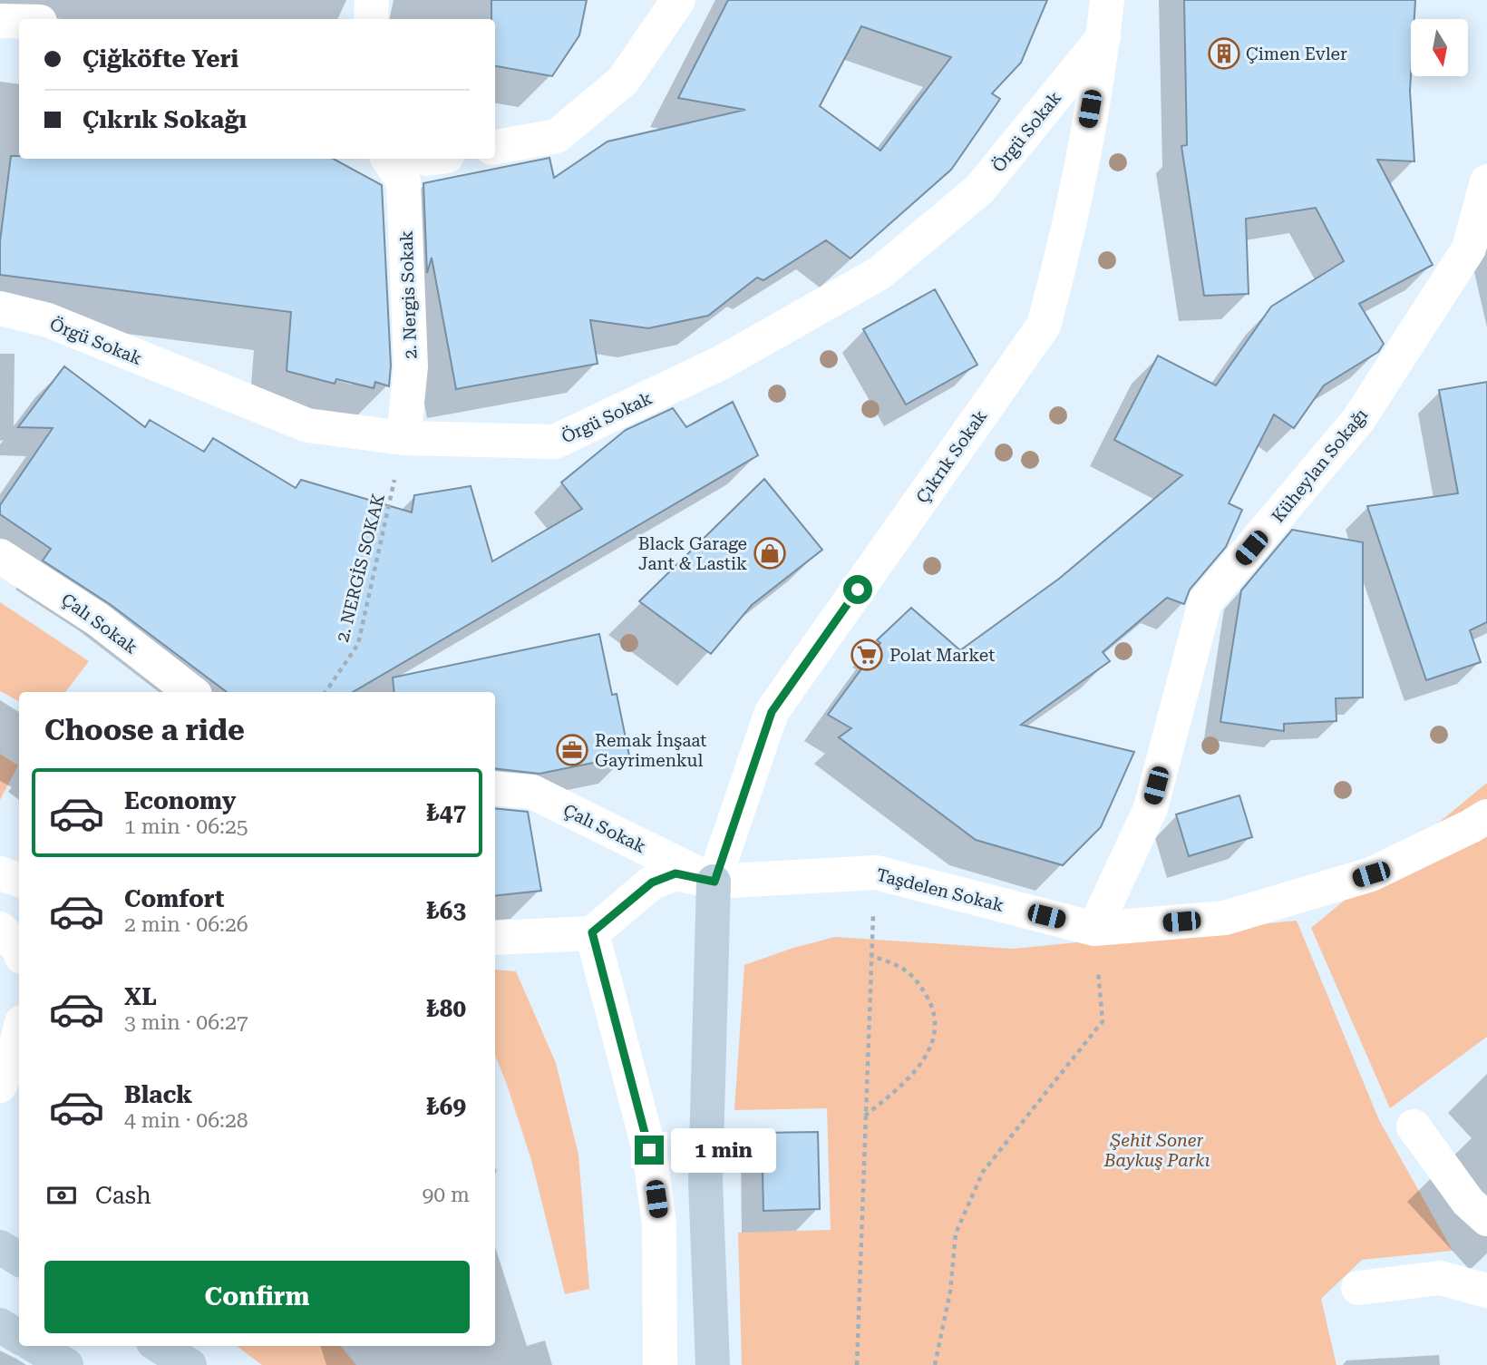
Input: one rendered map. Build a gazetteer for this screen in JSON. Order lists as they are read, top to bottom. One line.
{"streets":{"street":["Örgü Sokak","2. Nergis Sokak","Çıkrık Sokak","Küheylan Sokağı","Çalı Sokak","Taşdelen Sokak"],"path":["2. NERGİS SOKAK"]},"crossings":[["Örgü Sokak","2. Nergis Sokak"],["Örgü Sokak","Çıkrık Sokak"],["Örgü Sokak","2. NERGİS SOKAK"],["2. Nergis Sokak","2. NERGİS SOKAK"],["Çıkrık Sokak","Çalı Sokak"],["Çıkrık Sokak","Taşdelen Sokak"],["Küheylan Sokağı","Taşdelen Sokak"],["Çalı Sokak","Taşdelen Sokak"]],"parks":["Şehit Soner Baykuş Parkı"],"places":{"building":["Çimen Evler"],"shop":["Black Garage Jant & Lastik"],"supermarket":["Polat Market"],"office":["Remak İnşaat Gayrimenkul"]},"north":"bottom","page":{"banner":["Çiğköfte Yeri","Çıkrık Sokağı"],"heading":"Choose a ride","list":[{"name":"Economy","note":"1 min · 06:25","value":"₺47"},{"name":"Comfort","note":"2 min · 06:26","value":"₺63"},{"name":"XL","note":"3 min · 06:27","value":"₺80"},{"name":"Black","note":"4 min · 06:28","value":"₺69"}],"bubble":"1 min","pay":["Cash","90 m"],"buttons":"Confirm"}}
